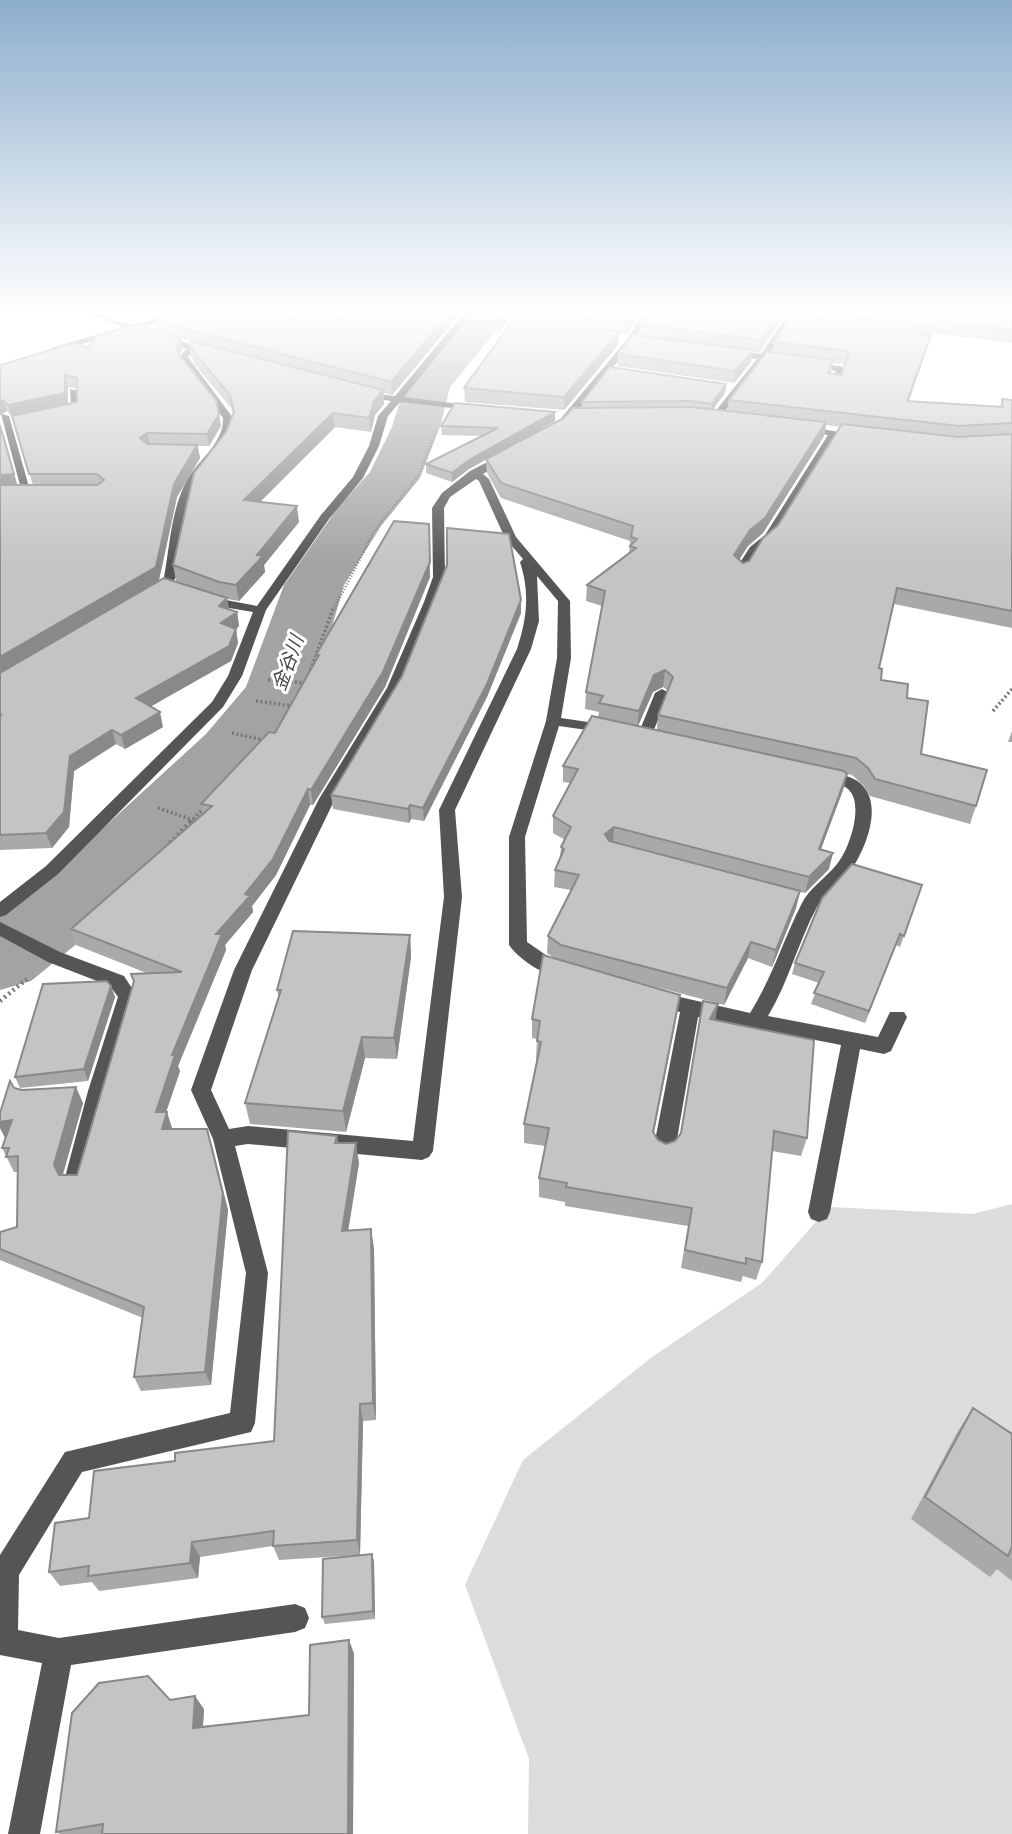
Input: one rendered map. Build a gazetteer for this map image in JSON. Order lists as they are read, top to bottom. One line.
{"water":["金谷川"]}
